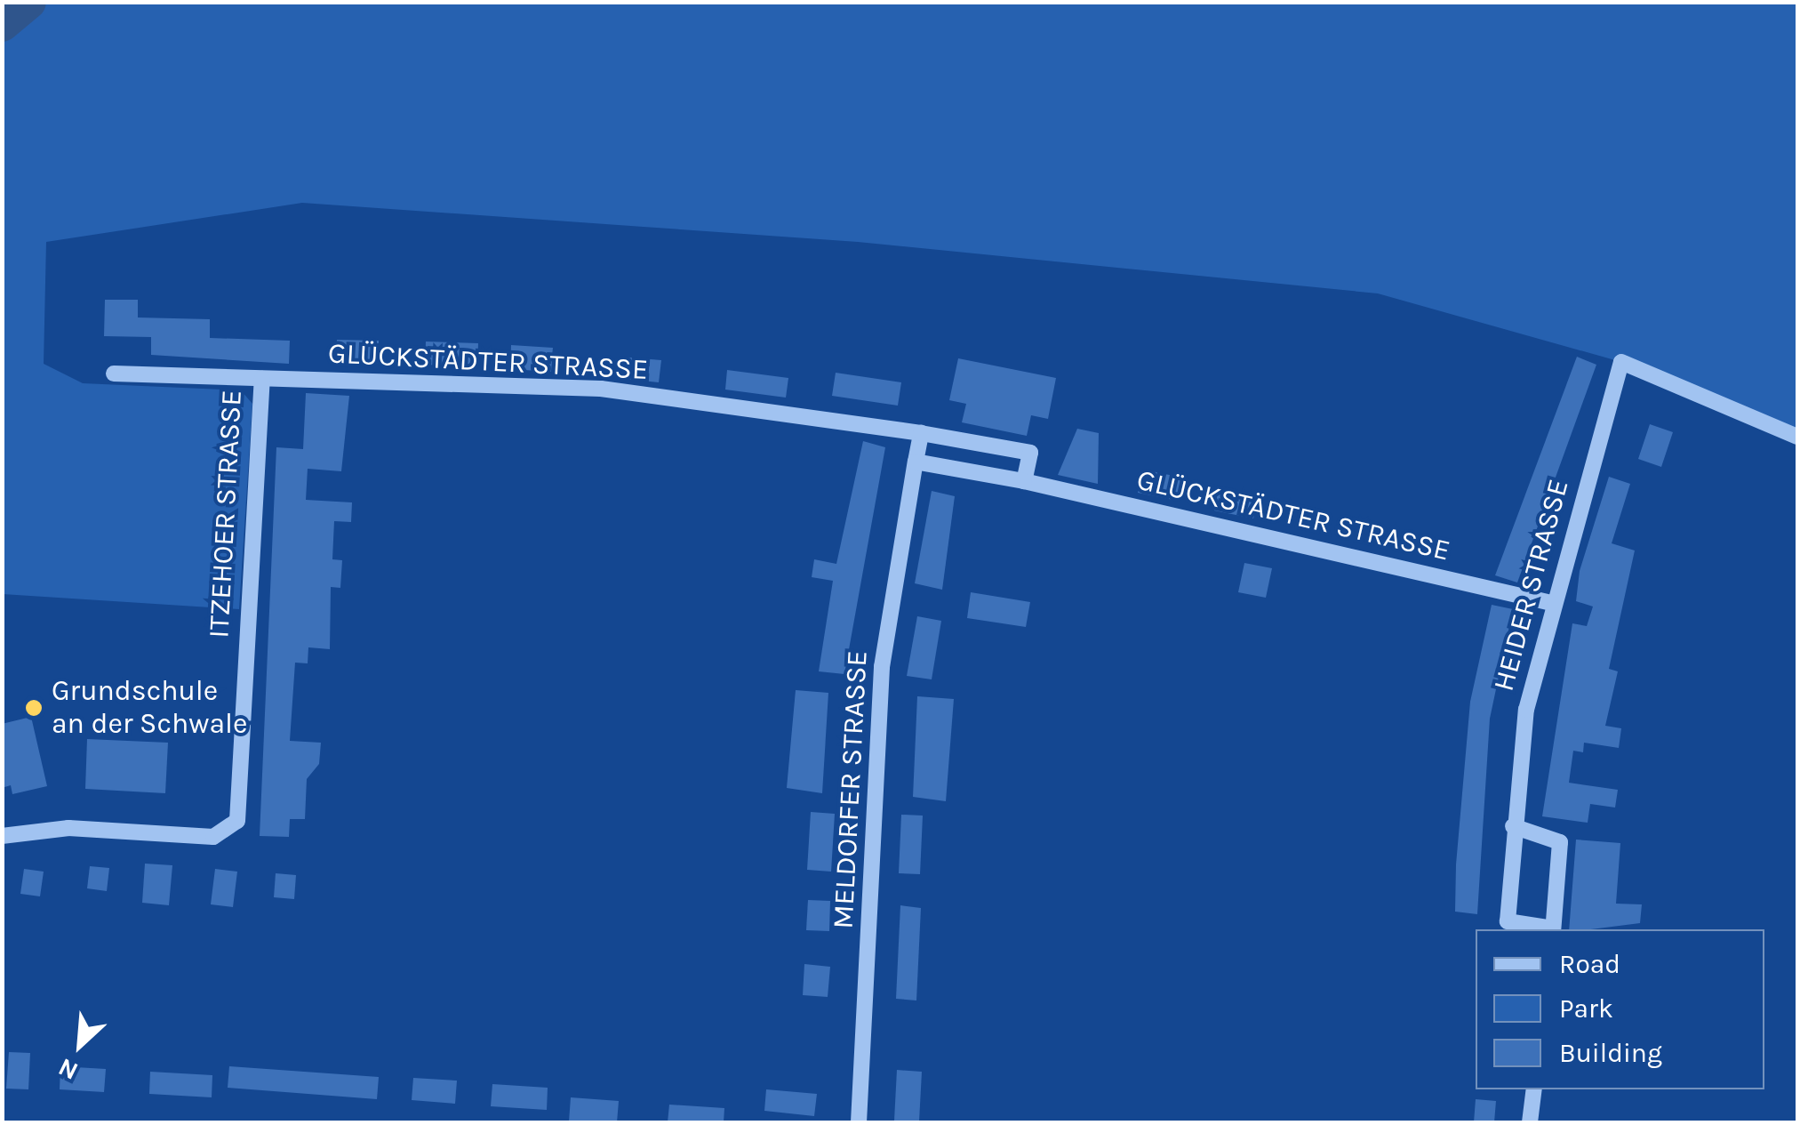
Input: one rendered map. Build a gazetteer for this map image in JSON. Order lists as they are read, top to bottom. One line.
{"streets":{"street":["GLÜCKSTÄDTER STRASSE","ITZEHOER STRASSE","HEIDER STRASSE","MELDORFER STRASSE"]},"crossings":[["GLÜCKSTÄDTER STRASSE","ITZEHOER STRASSE"],["GLÜCKSTÄDTER STRASSE","HEIDER STRASSE"],["GLÜCKSTÄDTER STRASSE","MELDORFER STRASSE"]],"places":["Grundschule an der Schwale"],"legend":["Road","Park","Building"],"north":"bottom left"}
